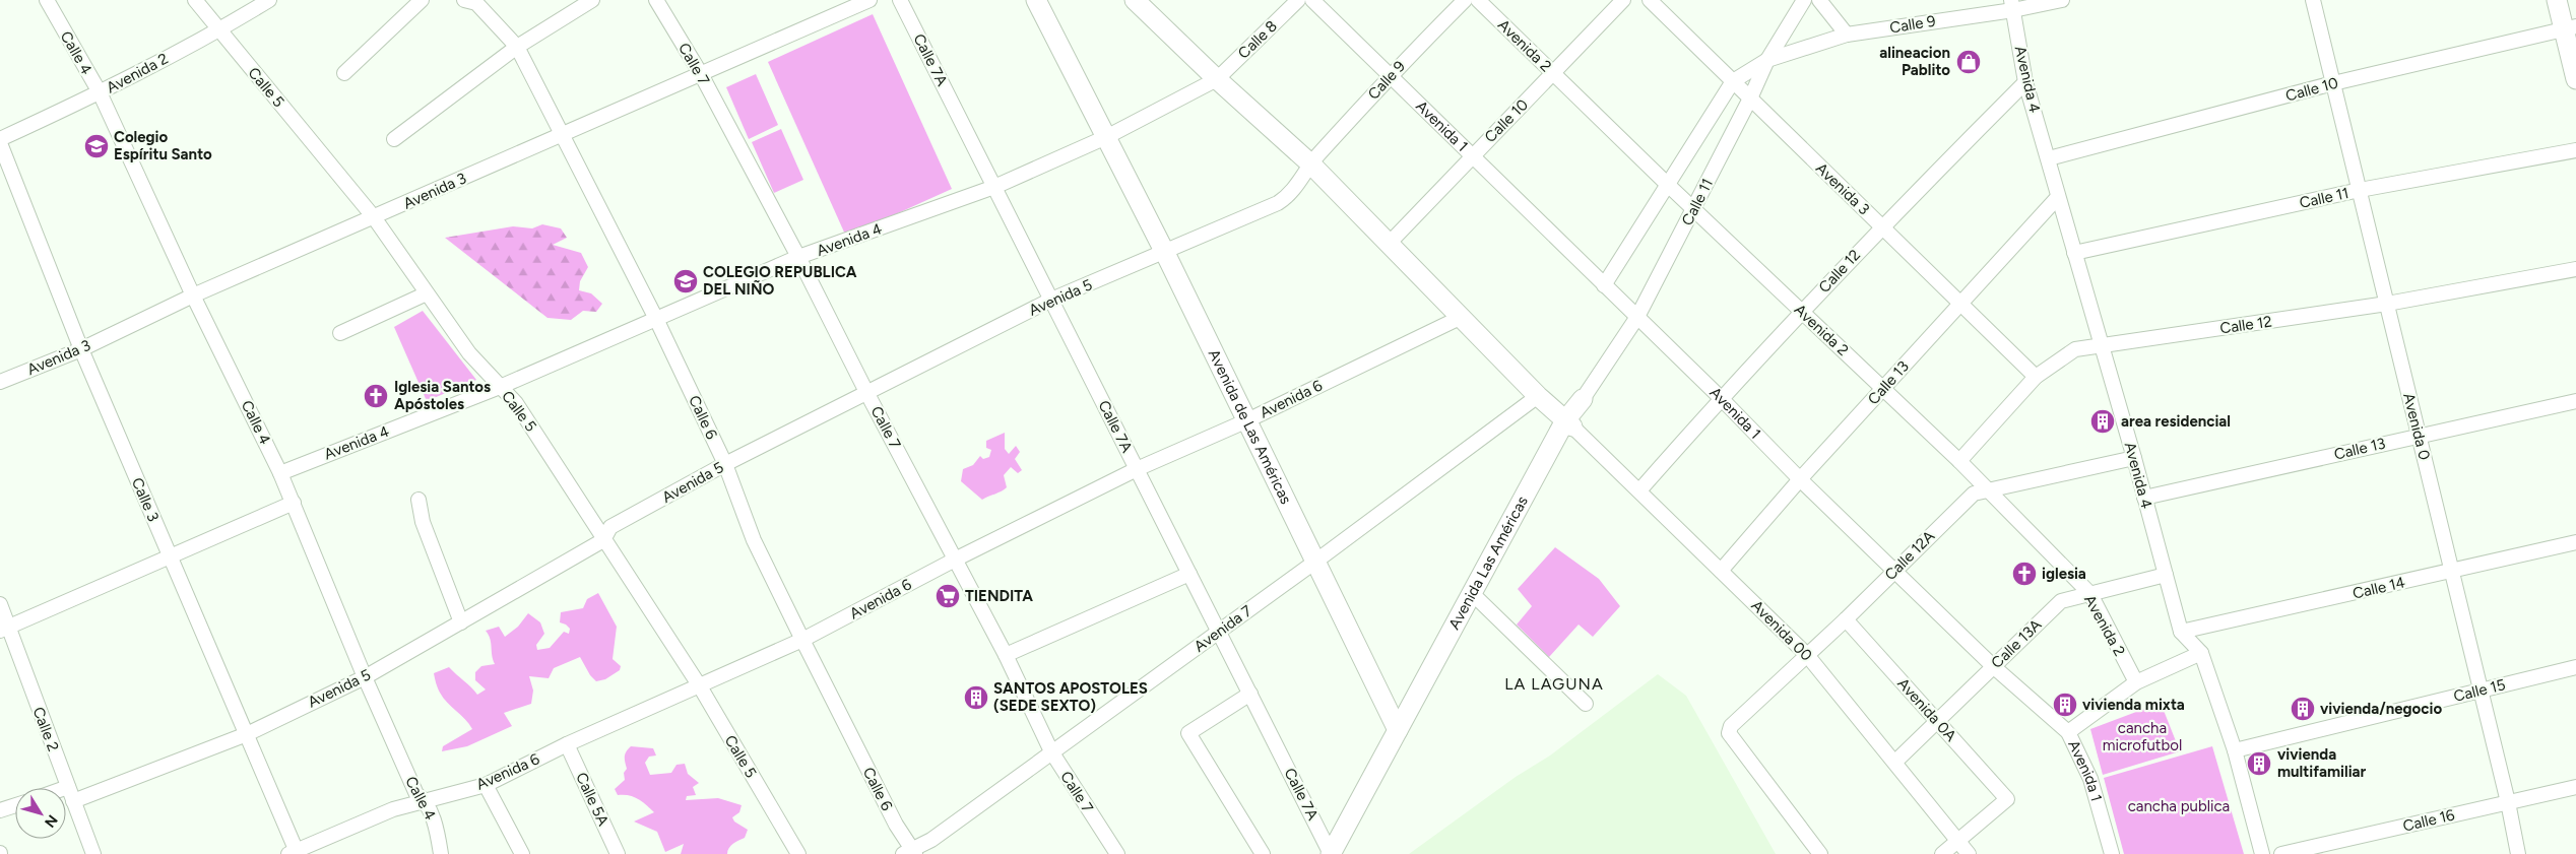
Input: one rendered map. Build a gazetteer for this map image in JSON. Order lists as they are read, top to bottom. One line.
{"streets":{"main road":["Avenida de Las Américas","Avenida Las Américas"],"street":["Calle 9","Calle 8","Avenida 2","Calle 4","Calle 7A","Calle 7","Avenida 4","Calle 5","Calle 10","Avenida 1","Avenida 3","Calle 11","Calle 12","Avenida 5","Calle 13","Avenida 6","Calle 6","Avenida 0","Calle 3","Calle 12A","Calle 14","Avenida 7","Avenida 00","Calle 13A","Calle 15","Avenida 0A","Calle 2","Calle 5A","Calle 16"]},"crossings":[["Calle 9","Avenida 4"],["Calle 9","Avenida 1"],["Calle 9","Calle 11"],["Calle 9","Avenida 5"],["Calle 8","Avenida 4"],["Avenida 2","Calle 4"],["Avenida 2","Calle 5"],["Avenida 2","Calle 10"],["Avenida 2","Calle 11"],["Avenida 2","Calle 12"],["Avenida 2","Calle 13"],["Avenida 2","Calle 12A"],["Avenida 2","Calle 13A"],["Calle 4","Avenida 4"],["Calle 4","Avenida 3"],["Calle 4","Avenida 5"],["Calle 4","Avenida 6"],["Calle 7A","Avenida 4"],["Calle 7A","Avenida 5"],["Calle 7A","Avenida 6"],["Calle 7A","Avenida 7"],["Calle 7","Avenida 4"],["Calle 7","Avenida 3"],["Calle 7","Avenida 5"],["Calle 7","Avenida 6"],["Calle 7","Avenida 7"],["Avenida 4","Calle 5"],["Avenida 4","Calle 10"],["Avenida 4","Calle 11"],["Avenida 4","Calle 12"],["Avenida 4","Calle 13"],["Avenida 4","Calle 6"],["Avenida 4","Avenida de Las Américas"],["Avenida 4","Calle 12A"],["Avenida 4","Calle 14"],["Avenida 4","Calle 13A"],["Avenida 4","Calle 15"],["Calle 5","Avenida 3"],["Calle 5","Avenida 5"],["Calle 5","Avenida 6"],["Calle 10","Avenida 1"],["Calle 10","Avenida 0"],["Avenida 1","Calle 11"],["Avenida 1","Calle 12"],["Avenida 1","Calle 13"],["Avenida 1","Calle 12A"],["Avenida 1","Calle 13A"],["Avenida 3","Calle 11"],["Avenida 3","Calle 12"],["Avenida 3","Calle 13"],["Avenida 3","Calle 6"],["Avenida 3","Calle 3"],["Calle 11","Avenida 0"],["Calle 12","Avenida 0"],["Calle 12","Avenida 00"],["Avenida 5","Calle 6"],["Avenida 5","Avenida de Las Américas"],["Avenida 5","Calle 3"],["Avenida 5","Calle 2"],["Calle 13","Avenida 0"],["Calle 13","Avenida 00"],["Avenida 6","Calle 6"],["Avenida 6","Avenida de Las Américas"],["Avenida 6","Calle 3"],["Avenida 6","Calle 5A"],["Calle 6","Avenida 7"],["Avenida 0","Calle 14"],["Avenida 0","Calle 15"],["Avenida 0","Calle 16"],["Avenida de Las Américas","Avenida Las Américas"],["Avenida de Las Américas","Avenida 7"],["Calle 12A","Avenida 00"],["Calle 12A","Avenida 0A"],["Avenida Las Américas","Avenida 00"],["Avenida 00","Calle 13A"],["Avenida 00","Avenida 0A"],["Calle 13A","Avenida 0A"]],"districts":["LA LAGUNA"],"parks":["cancha microfutbol","cancha publica"],"places":{"shop":["alineacion Pablito"],"school or university":["Colegio Espíritu Santo","COLEGIO REPUBLICA DEL NIÑO"],"church":["Iglesia Santos Apóstoles","iglesia"],"building":["area residencial","SANTOS APOSTOLES (SEDE SEXTO)","vivienda mixta","vivienda/negocio","vivienda multifamiliar"],"supermarket":["TIENDITA"]},"north":"bottom right"}
